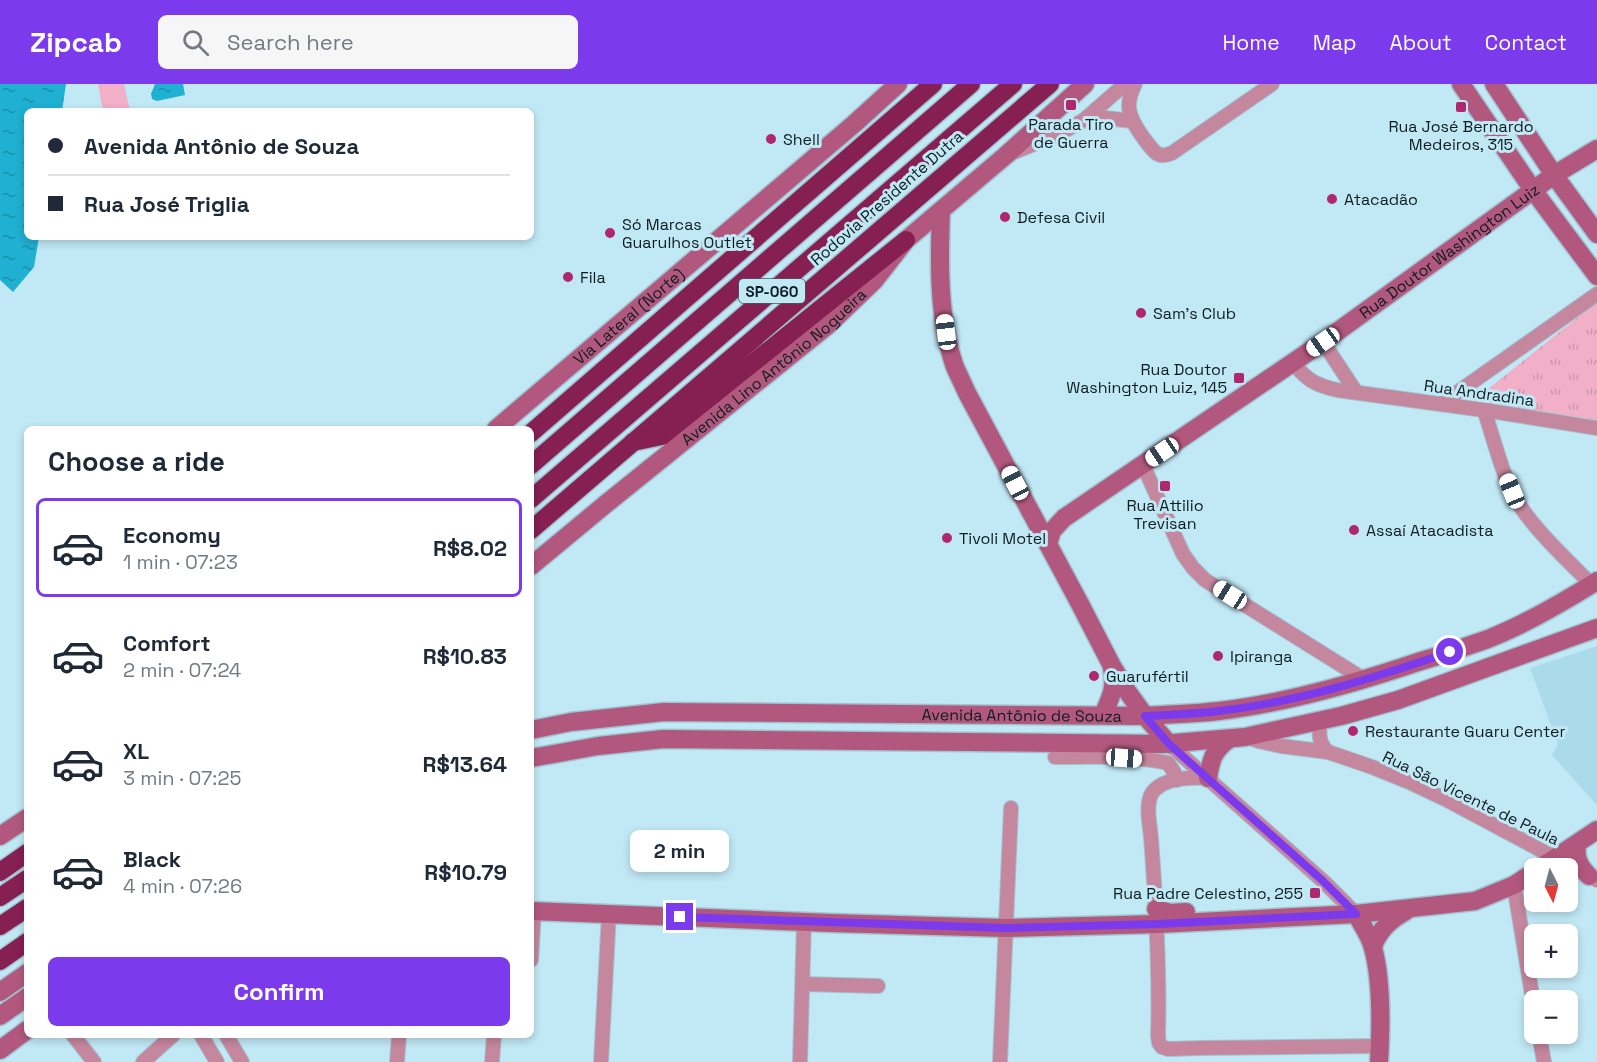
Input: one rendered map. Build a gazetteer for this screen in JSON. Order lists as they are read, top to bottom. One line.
{"streets":{"highway":["Rodovia Presidente Dutra","SP-060"],"main road":["Rua Doutor Washington Luiz","Via Lateral (Norte)","Avenida Lino Antônio Nogueira","Avenida Antônio de Souza"],"street":["Rua Andradina","Rua São Vicente de Paula"]},"crossings":[["Rua Doutor Washington Luiz","Rua Andradina"],["Avenida Antônio de Souza","Rua São Vicente de Paula"]],"places":{"transit":["Parada Tiro de Guerra","Rua José Bernardo Medeiros, 315","Rua Doutor Washington Luiz, 145","Rua Attilio Trevisan","Rua Padre Celestino, 255"],"other":["Shell","Atacadão","Defesa Civil","Só Marcas Guarulhos Outlet","Fila","Sam's Club","Assaí Atacadista","Tivoli Motel","Ipiranga","Guarufértil","Restaurante Guaru Center"]},"north":"bottom","page":{"header":"Zipcab","search":"Search here","nav":["Home","Map","About","Contact"],"banner":["Avenida Antônio de Souza","Rua José Triglia"],"heading":"Choose a ride","list":[{"name":"Economy","note":"1 min · 07:23","value":"R$8.02"},{"name":"Comfort","note":"2 min · 07:24","value":"R$10.83"},{"name":"XL","note":"3 min · 07:25","value":"R$13.64"},{"name":"Black","note":"4 min · 07:26","value":"R$10.79"}],"bubble":"2 min","map_buttons":["+","−"],"buttons":"Confirm"}}
